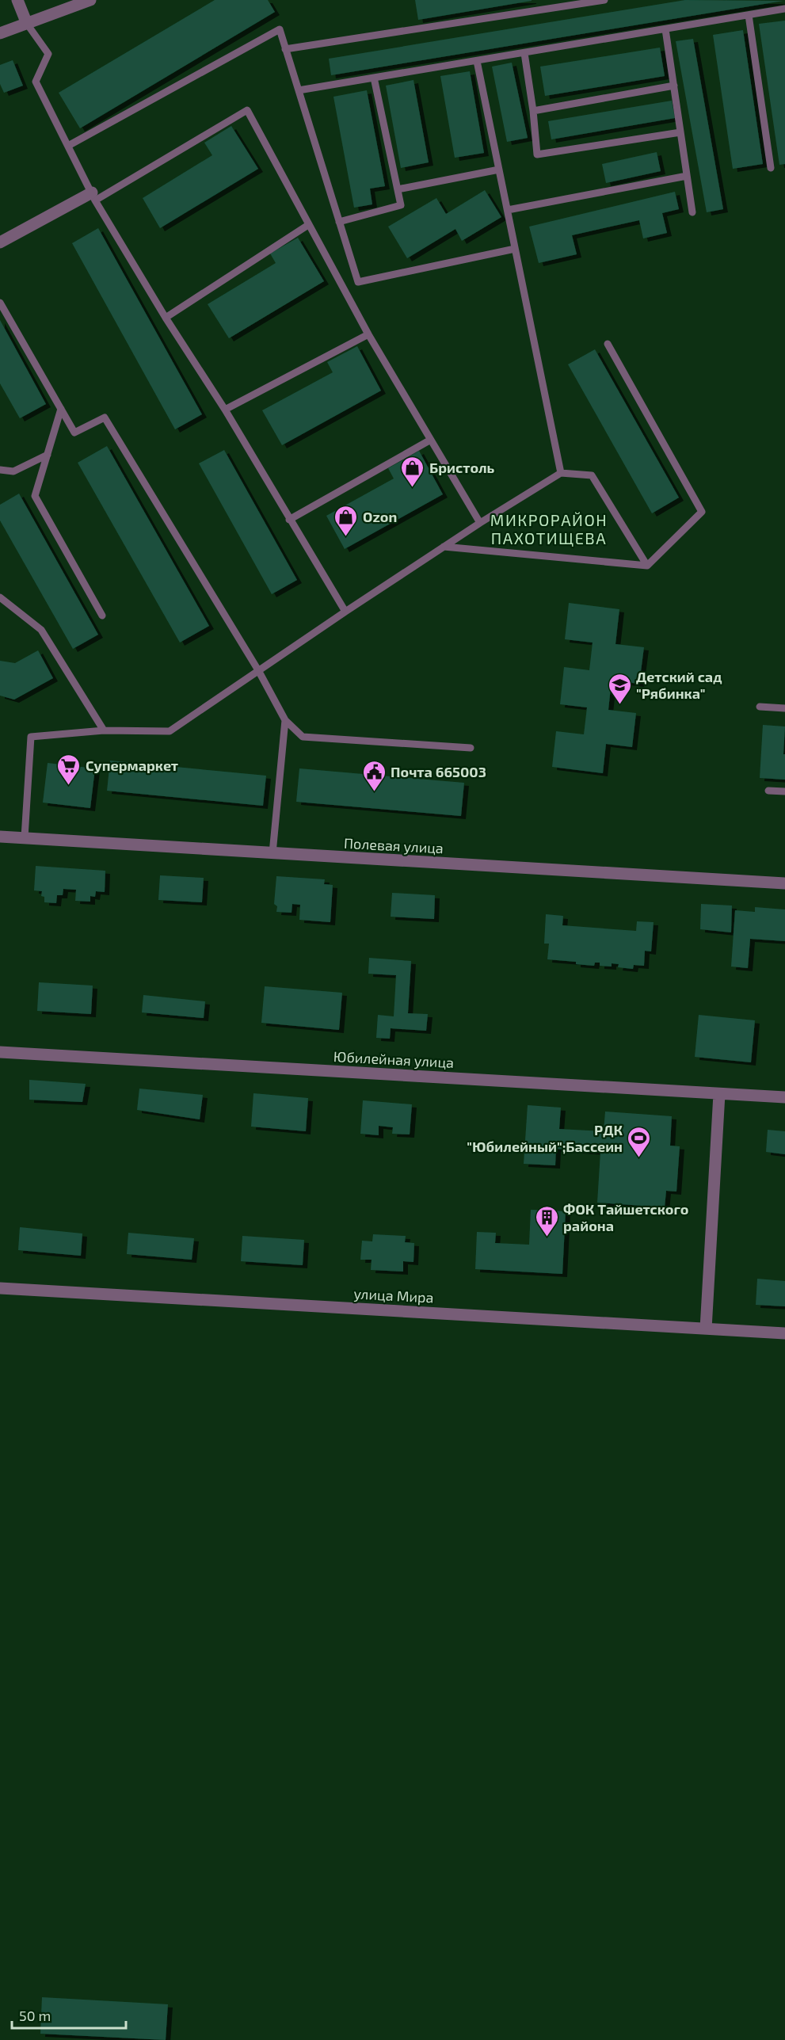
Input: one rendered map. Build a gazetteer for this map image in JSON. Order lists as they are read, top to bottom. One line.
{"streets":{"street":["Полевая улица","Юбилейная улица","улица Мира"]},"districts":["МИКРОРАЙОН ПАХОТИЩЕВА"],"places":{"shop":["Бристоль","Ozon"],"school or university":["Детский сад \"Рябинка\""],"supermarket":["Супермаркет"],"public building":["Почта 665003"],"sports":["РДК \"Юбилейный\";Бассеин"],"building":["ФОК Тайшетского района"]},"scale_bar":"50 m"}
